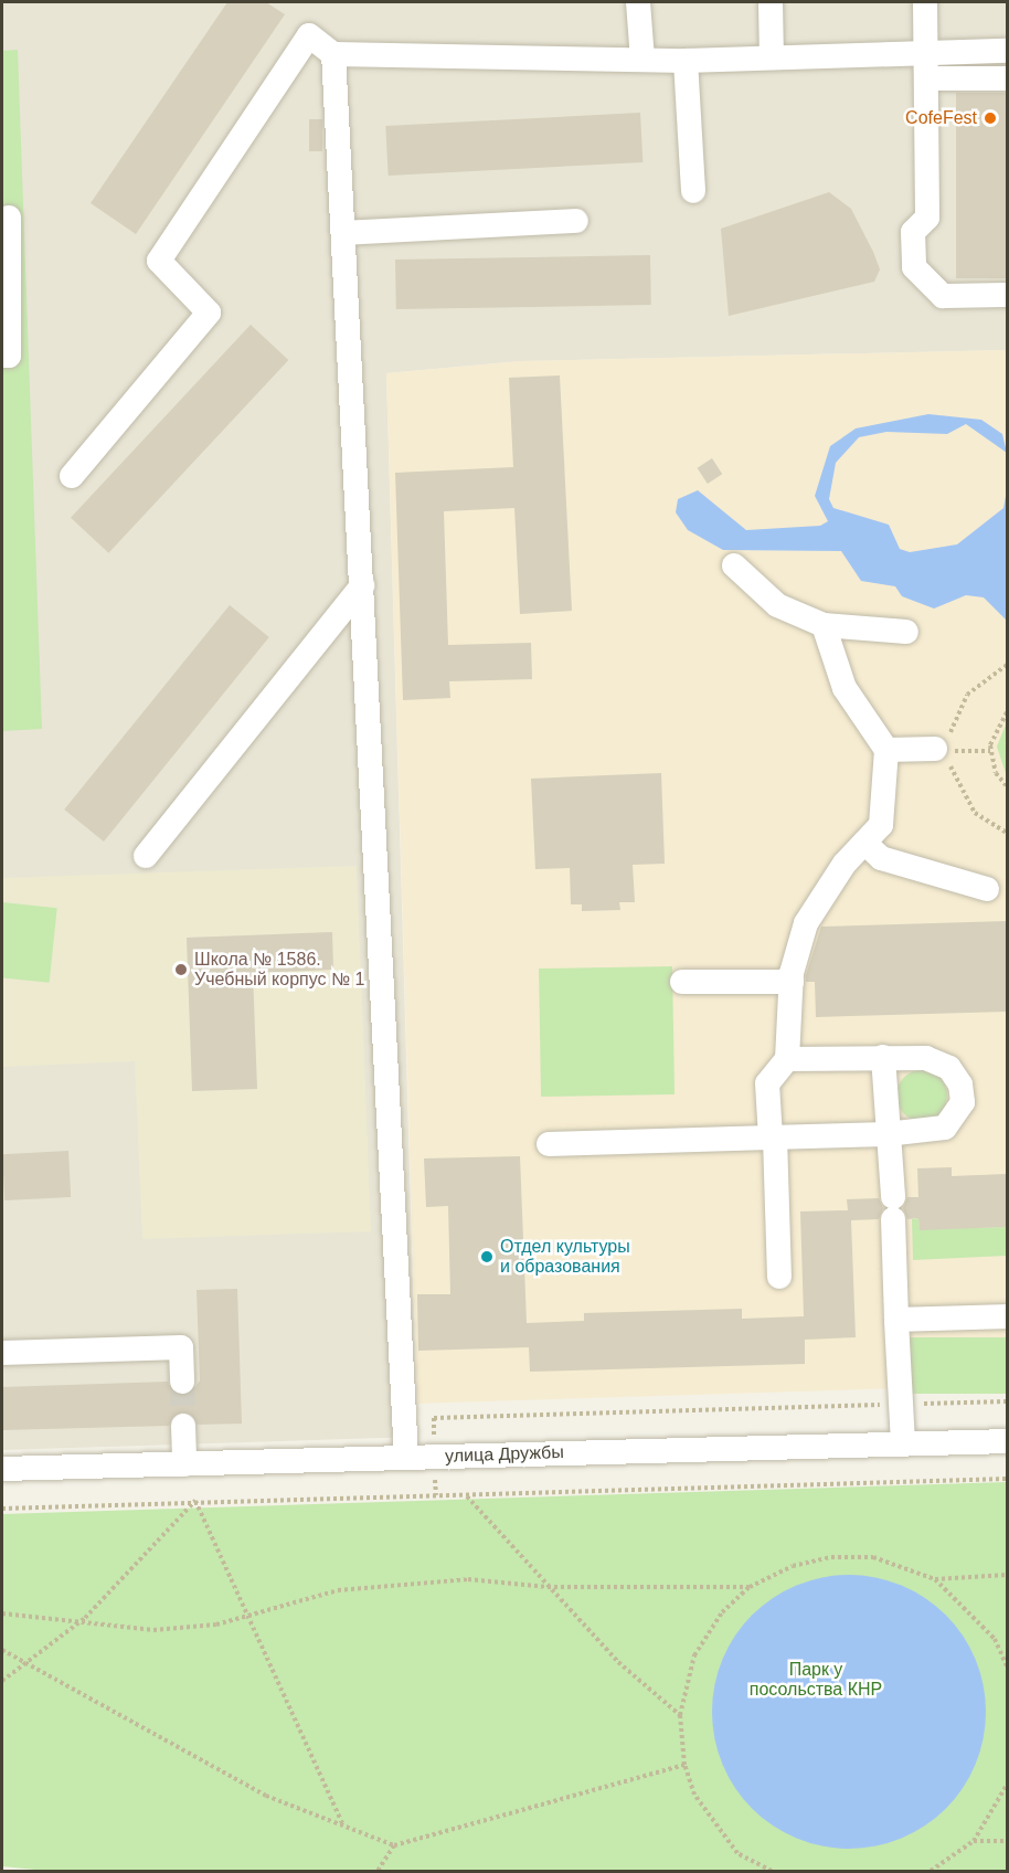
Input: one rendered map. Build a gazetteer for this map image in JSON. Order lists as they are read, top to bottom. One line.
{"streets":{"street":["улица Дружбы"]},"parks":["Парк у посольства КНР"],"places":["CofeFest","Школа № 1586. Учебный корпус № 1","Отдел культуры и образования"]}
